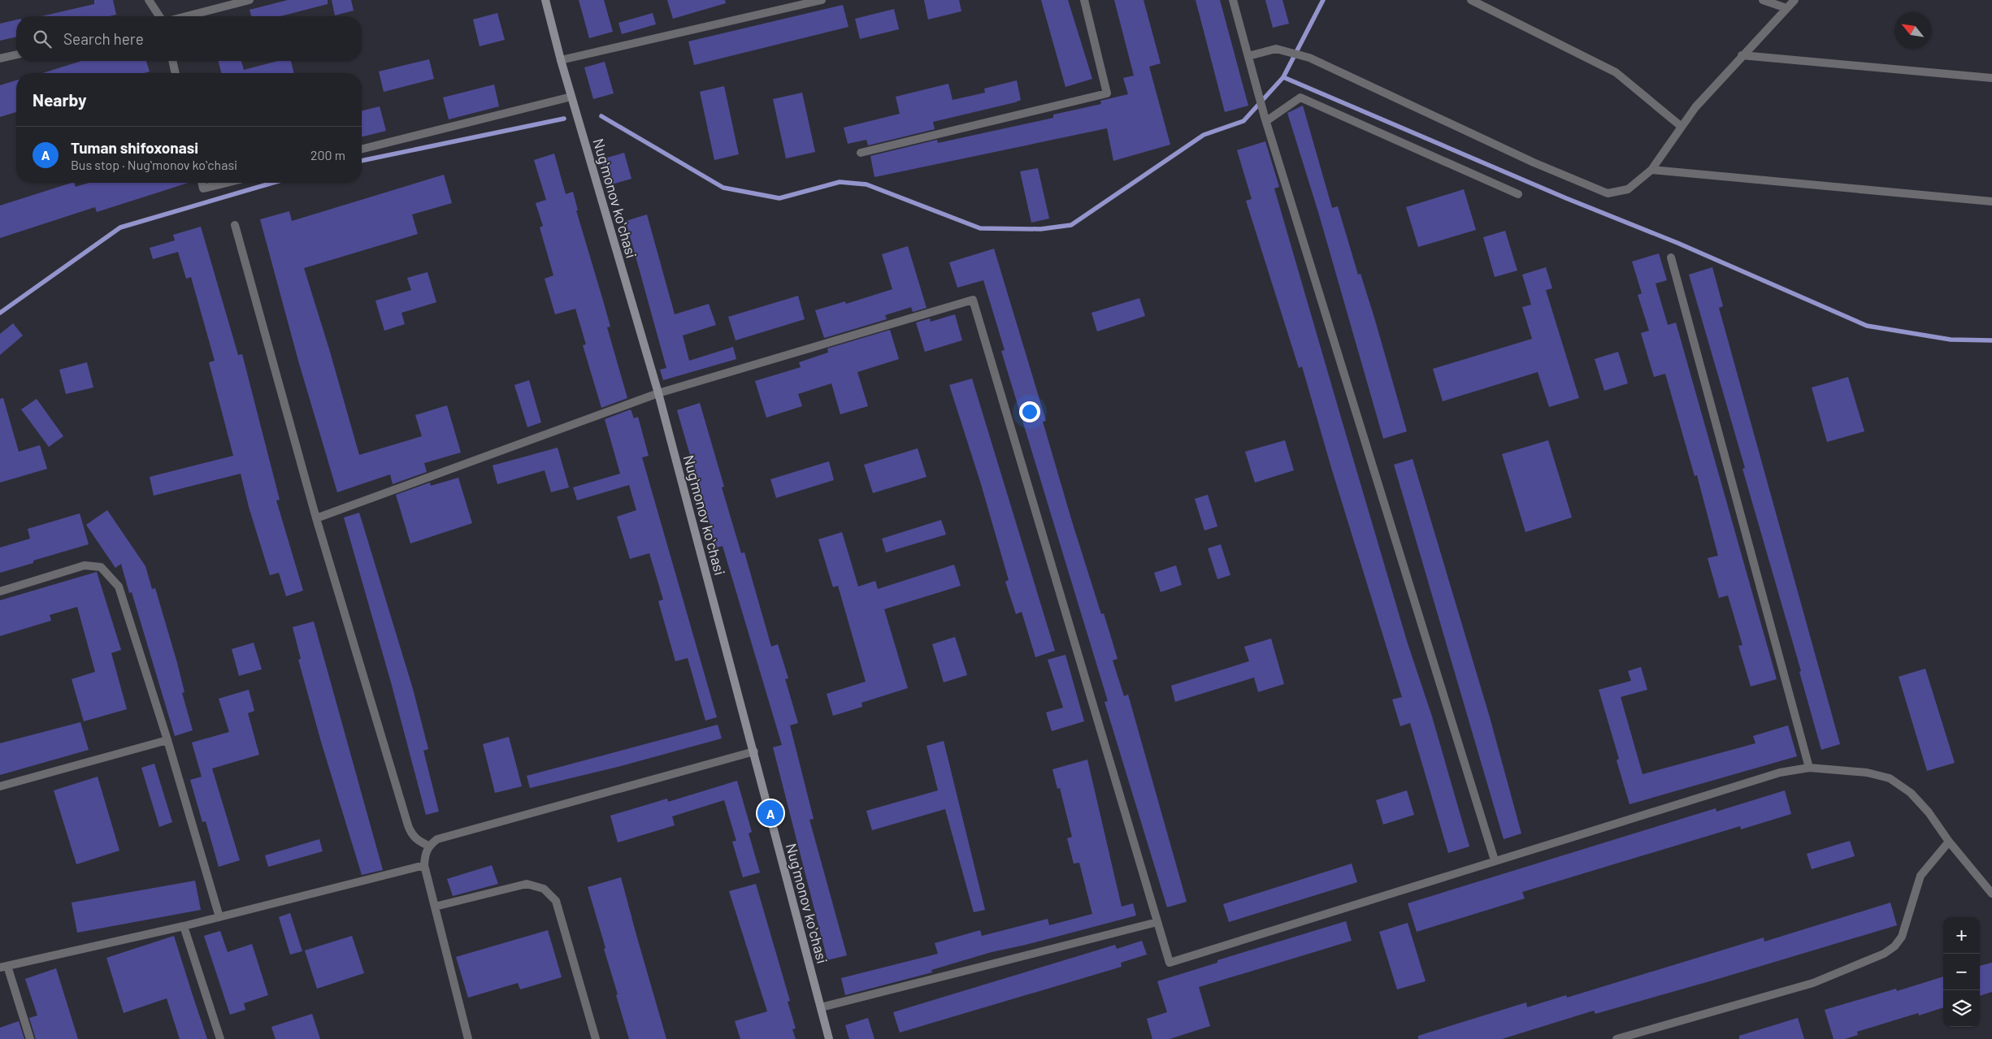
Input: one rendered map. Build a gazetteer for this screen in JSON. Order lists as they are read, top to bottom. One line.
{"streets":{"main road":["Nugʻmonov koʻchasi"]},"north":"top left","page":{"search":"Search here","heading":"Nearby","list":[{"mark":"A","name":"Tuman shifoxonasi","note":"Bus stop · Nugʻmonov koʻchasi","value":"200 m"}],"pins":"A","map_buttons":["+","−"]}}
